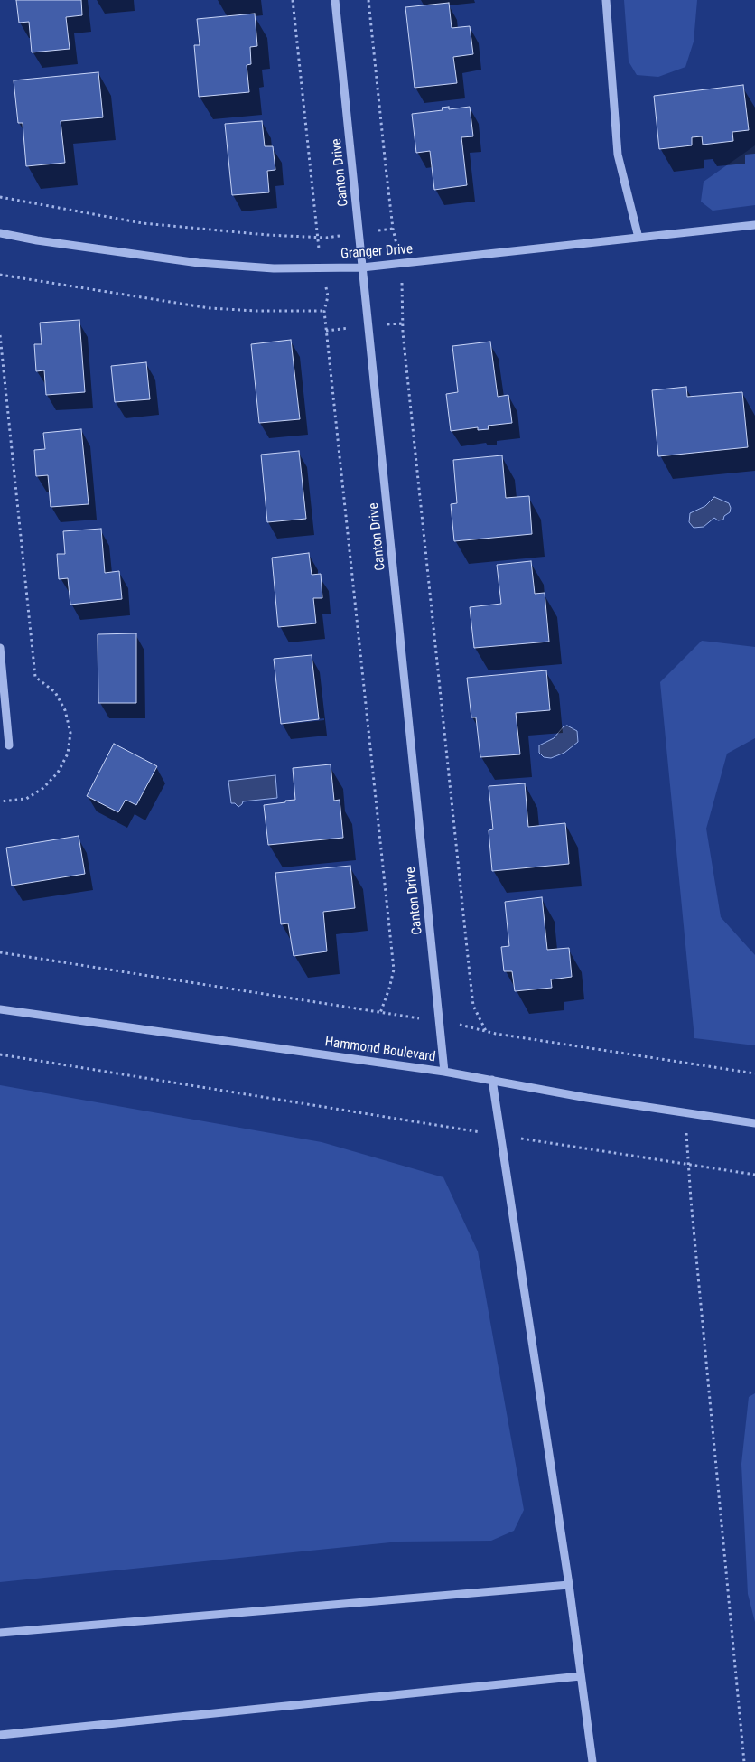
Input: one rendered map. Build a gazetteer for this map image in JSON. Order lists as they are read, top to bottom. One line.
{"streets":{"street":["Canton Drive","Granger Drive","Hammond Boulevard"]},"crossings":[["Canton Drive","Granger Drive"],["Canton Drive","Hammond Boulevard"]]}
